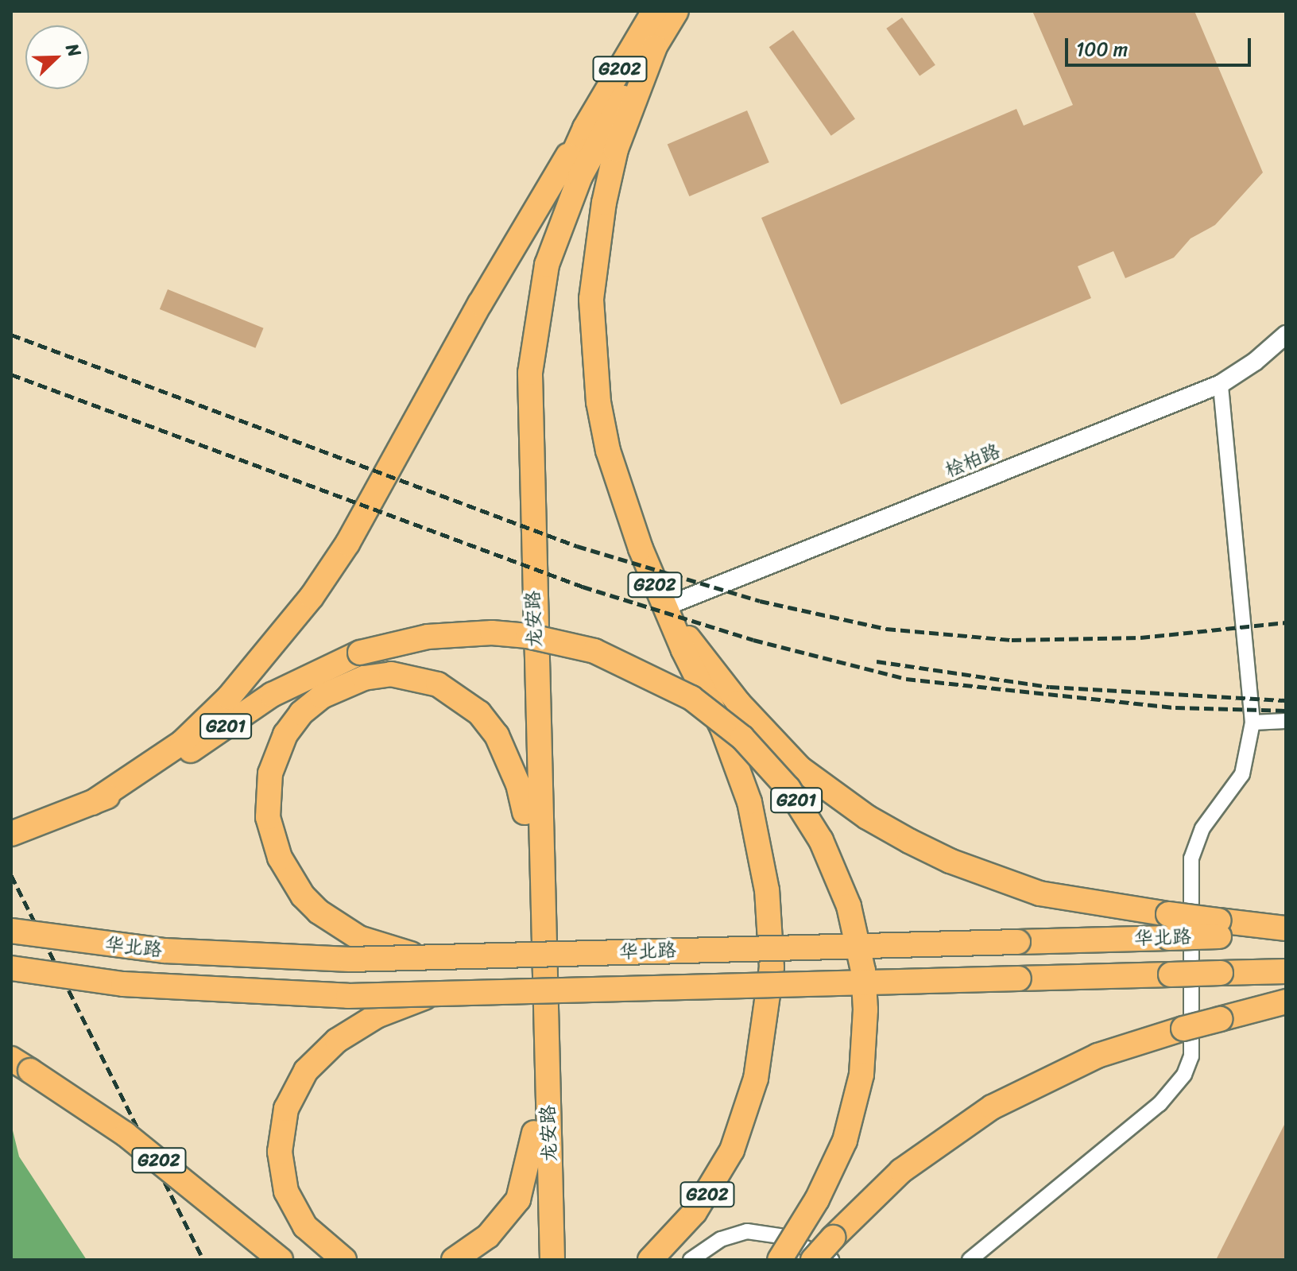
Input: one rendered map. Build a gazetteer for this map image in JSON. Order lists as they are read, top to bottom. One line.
{"streets":{"highway":["G202","龙安路","G201","华北路"],"street":["桧柏路"]},"crossings":[["G202","桧柏路"],["G202","龙安路"],["G202","G201"]],"scale_bar":"100 m","north":"top right"}
